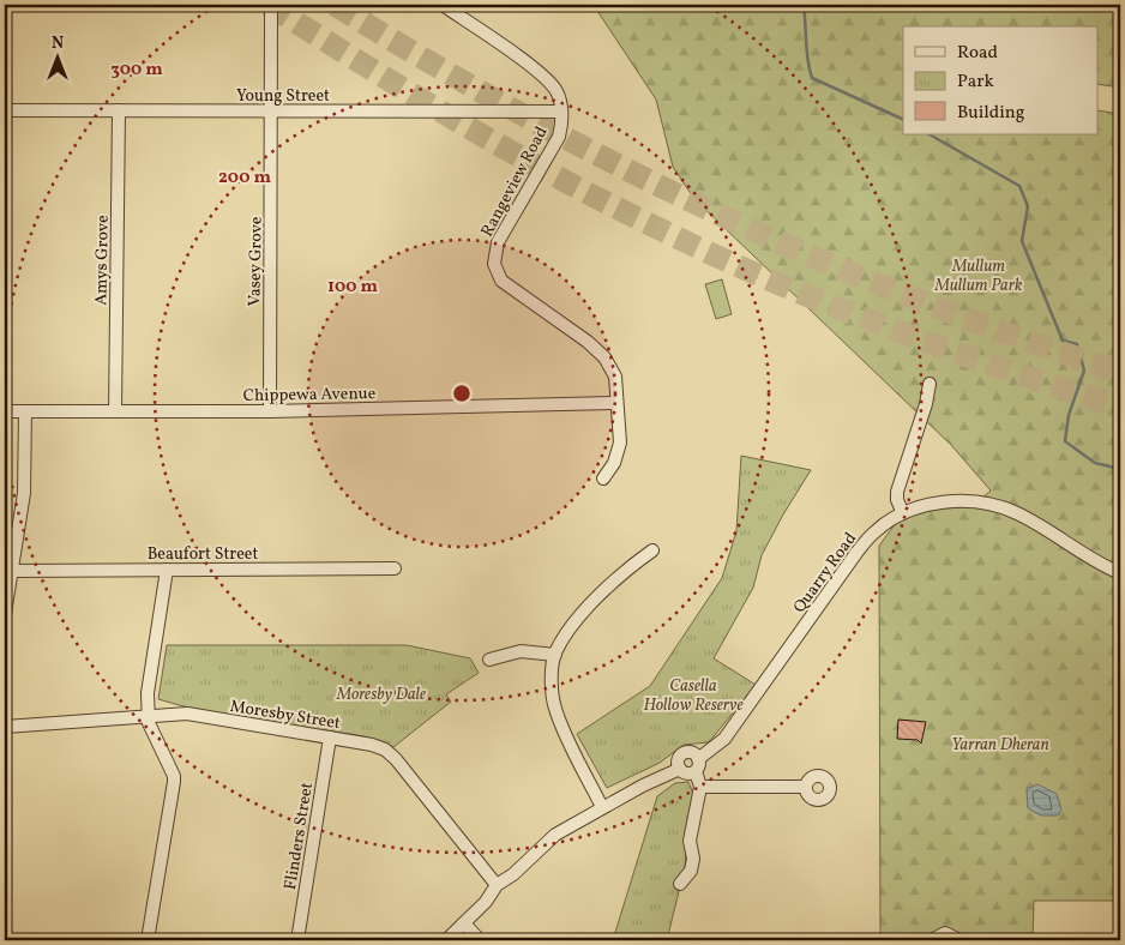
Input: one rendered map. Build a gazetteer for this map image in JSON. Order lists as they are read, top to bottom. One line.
{"streets":{"street":["Young Street","Rangeview Road","Amys Grove","Vasey Grove","Chippewa Avenue","Beaufort Street","Quarry Road","Moresby Street","Flinders Street"]},"crossings":[["Young Street","Rangeview Road"],["Young Street","Amys Grove"],["Young Street","Vasey Grove"],["Rangeview Road","Chippewa Avenue"],["Amys Grove","Chippewa Avenue"],["Vasey Grove","Chippewa Avenue"],["Quarry Road","Moresby Street"],["Moresby Street","Flinders Street"]],"parks":["Mullum Mullum Park","Casella Hollow Reserve","Moresby Dale","Yarran Dheran"],"legend":["Road","Park","Building"],"north":"top","rings":["300 m","200 m","100 m"]}
